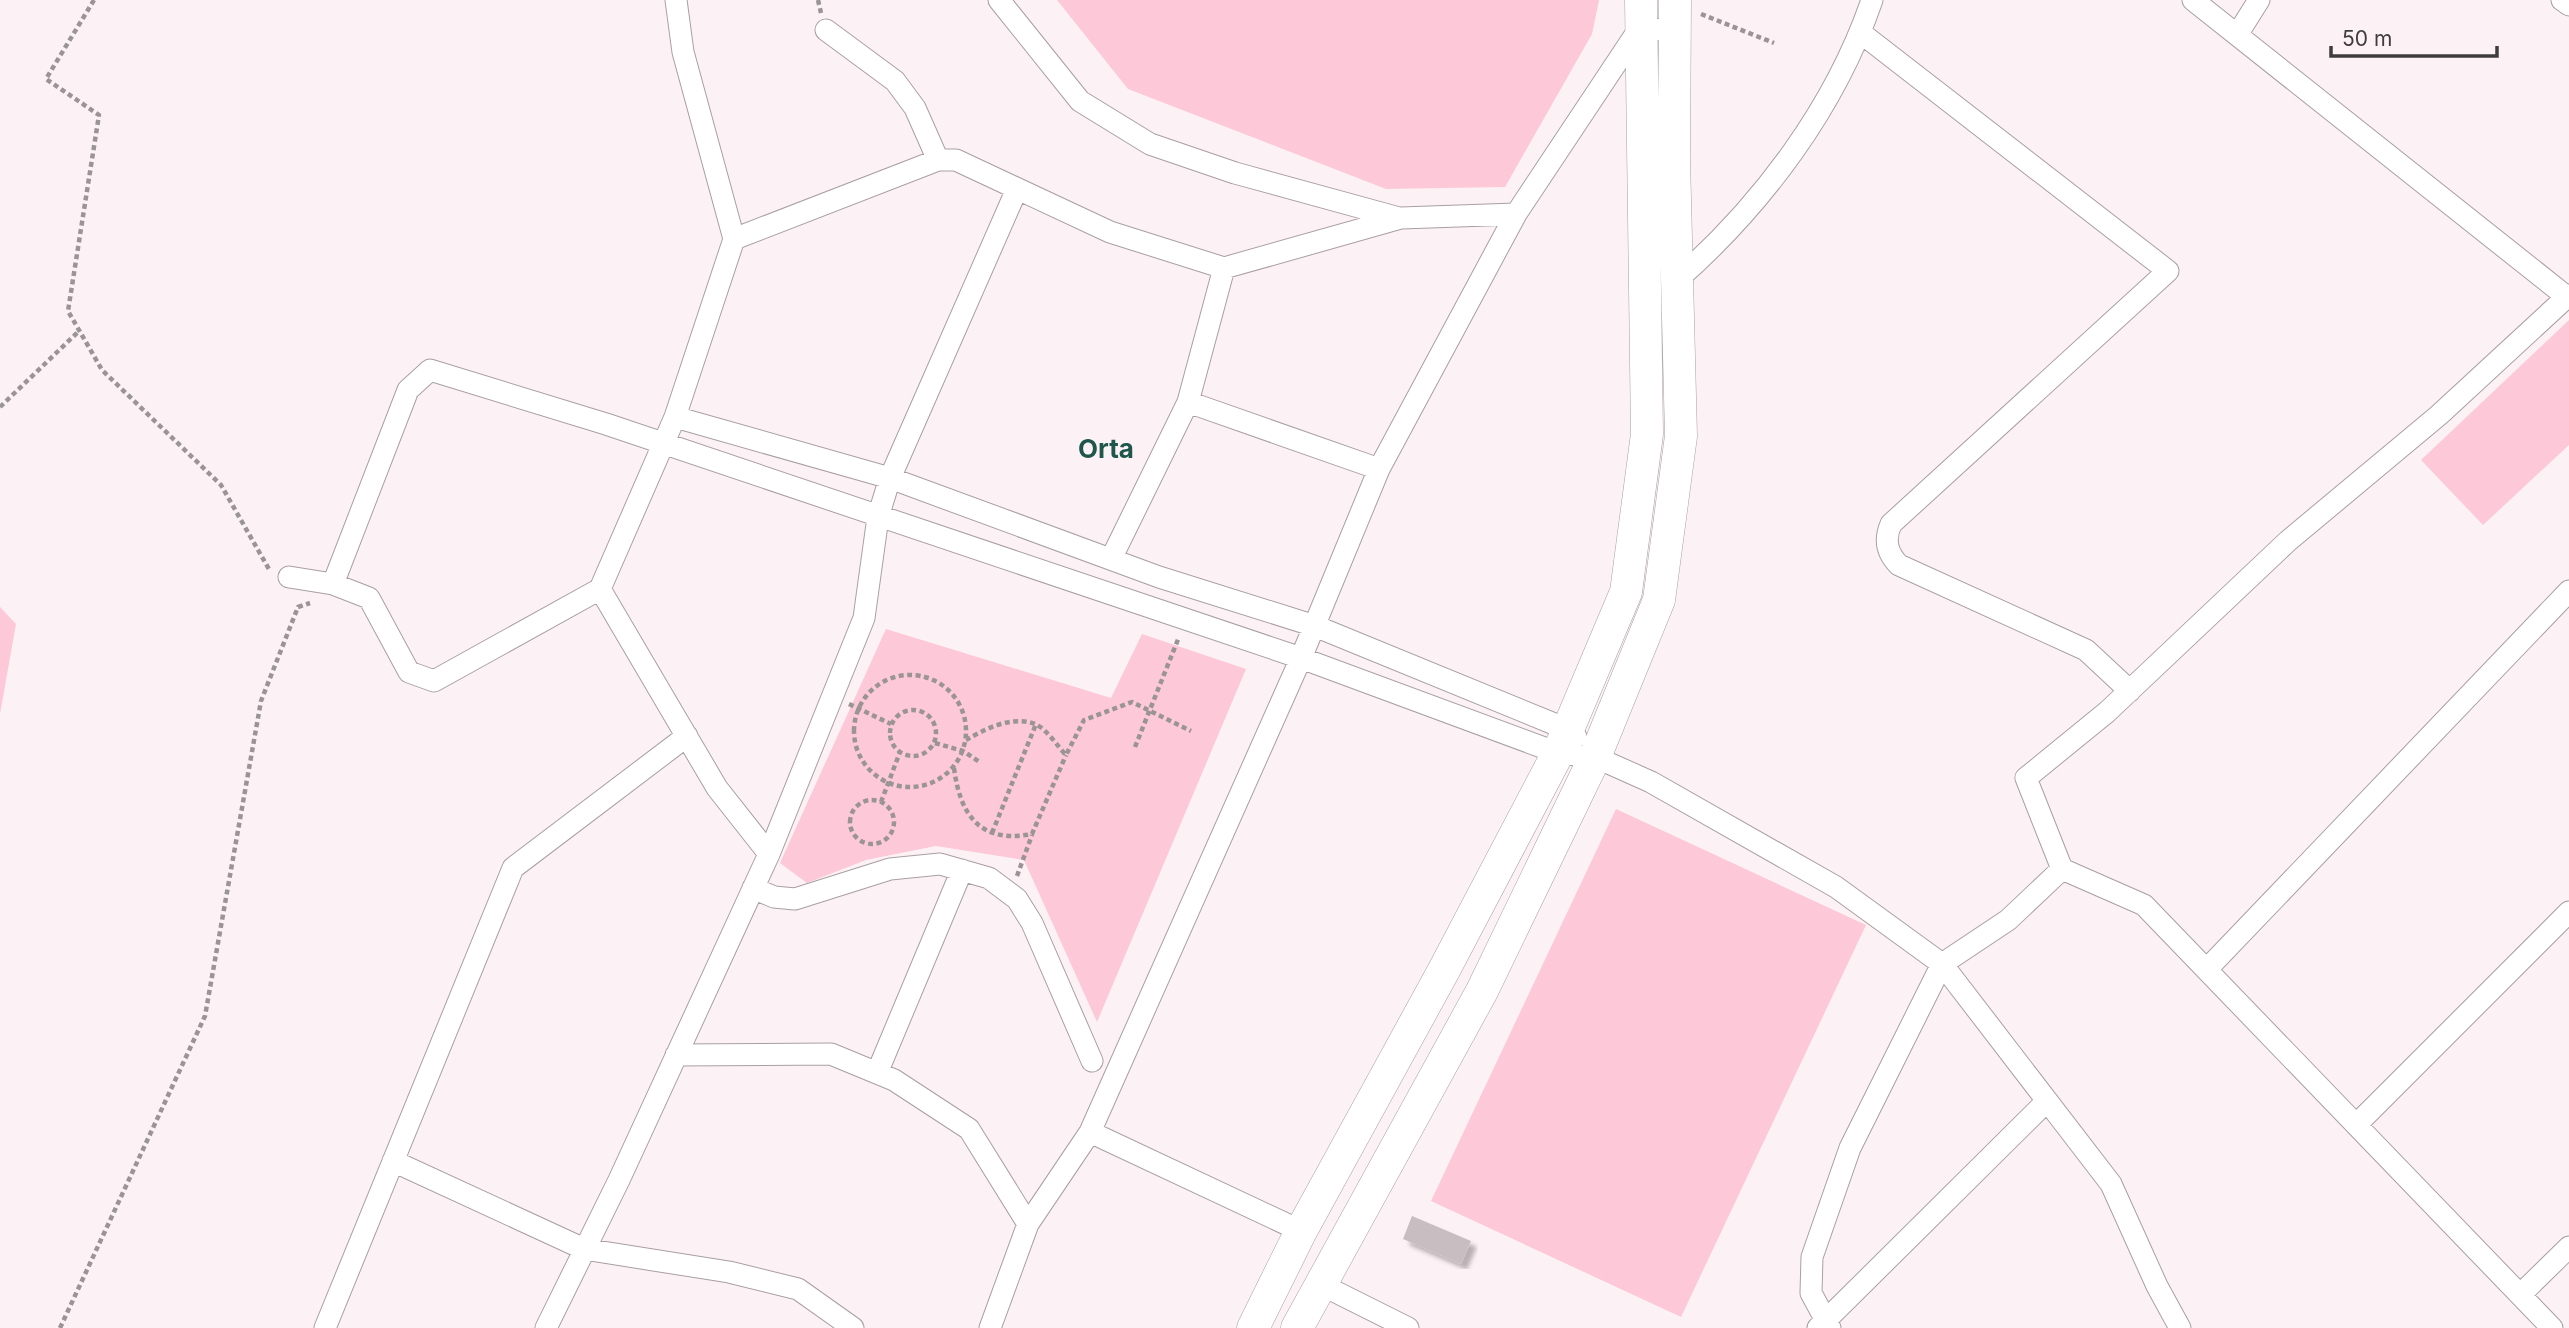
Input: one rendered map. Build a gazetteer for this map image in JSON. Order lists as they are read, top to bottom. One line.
{"districts":["Orta"],"scale_bar":"50 m"}
